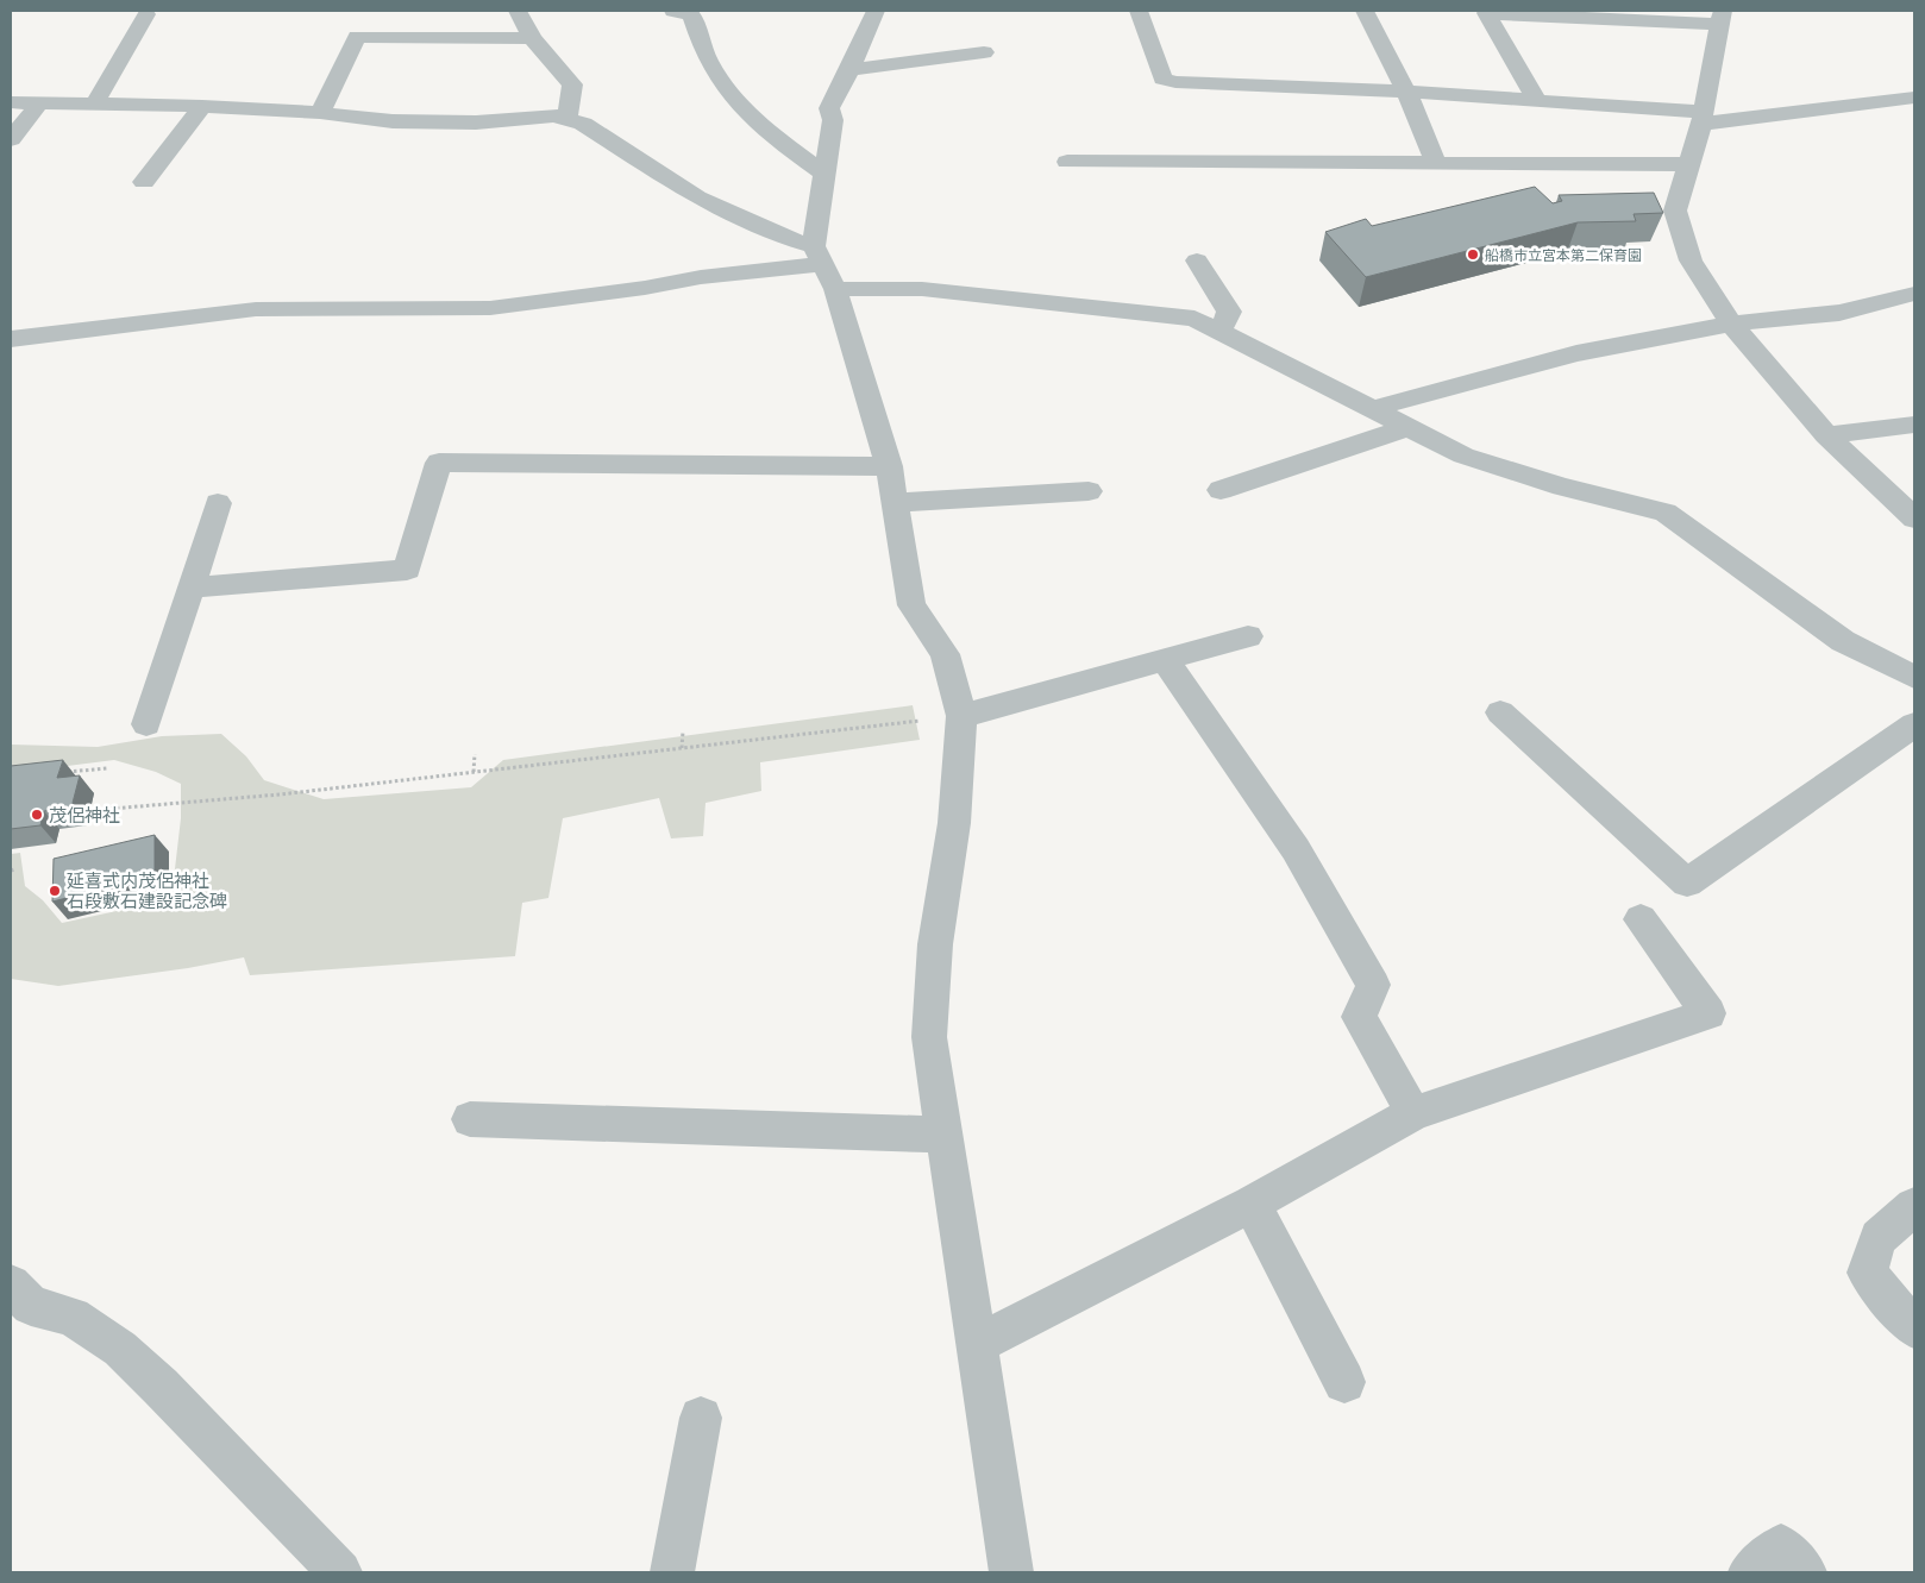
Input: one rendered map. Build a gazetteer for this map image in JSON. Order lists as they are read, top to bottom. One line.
{"places":["船橋市立宮本第二保育園","茂侶神社","延喜式内茂侶神社 石段敷石建設記念碑"]}
